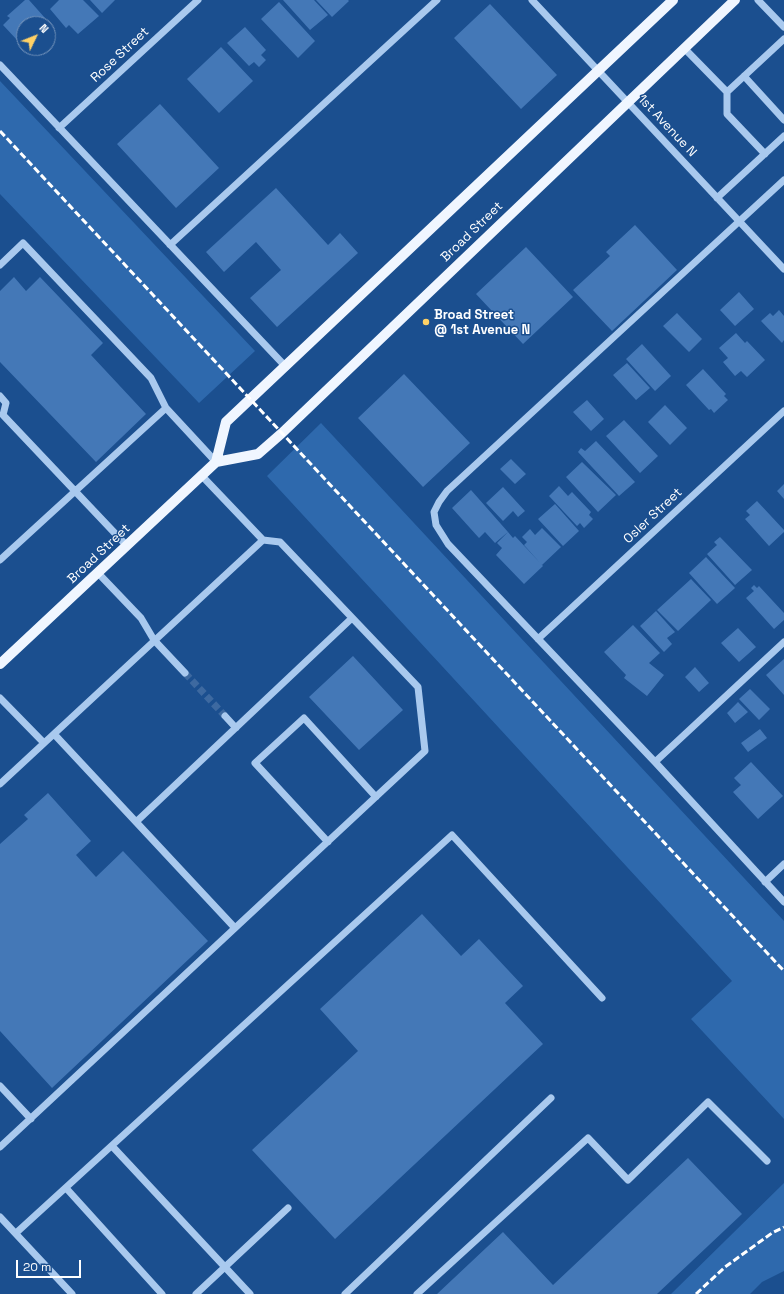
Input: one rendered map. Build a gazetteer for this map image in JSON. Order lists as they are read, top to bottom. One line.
{"streets":{"main road":["Broad Street"],"street":["Rose Street","1st Avenue N","Osler Street"]},"crossings":[["1st Avenue N","Broad Street"]],"places":["Broad Street @ 1st Avenue N"],"scale_bar":"20 m","north":"top right"}
